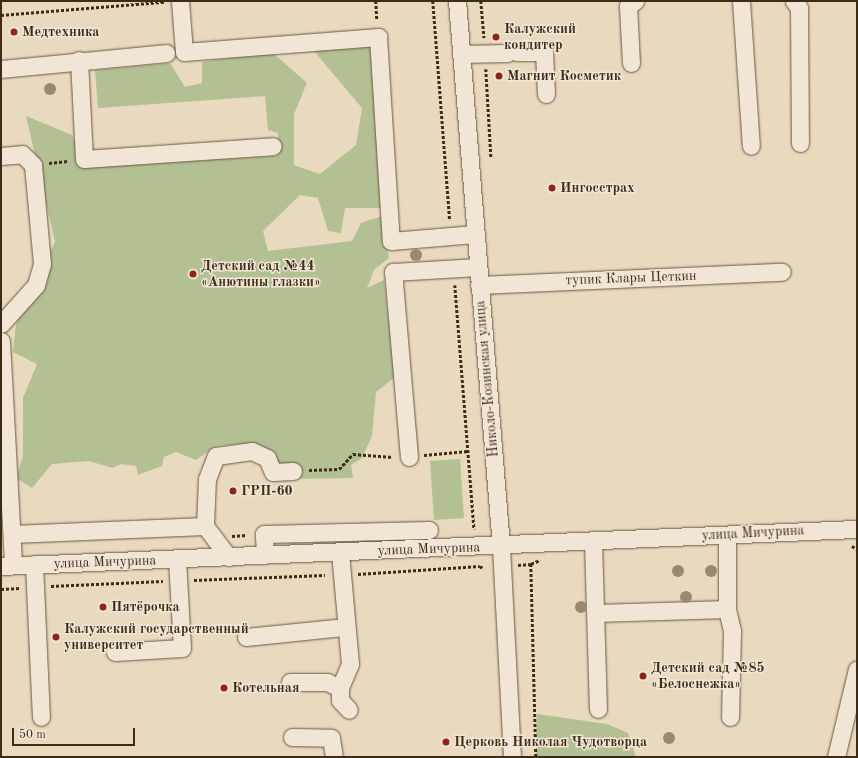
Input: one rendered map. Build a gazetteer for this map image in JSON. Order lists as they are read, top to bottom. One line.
{"streets":{"street":["тупик Клары Цеткин","Николо-Козинская улица","улица Мичурина"]},"crossings":[["тупик Клары Цеткин","Николо-Козинская улица"],["Николо-Козинская улица","улица Мичурина"]],"places":["Медтехника","Калужский кондитер","Магнит Косметик","Ингосстрах","Детский сад №44 «Анютины глазки»","ГРП-60","Пятёрочка","Калужский государственный университет","Детский сад №85 «Белоснежка»","Котельная","Церковь Николая Чудотворца"],"scale_bar":"50 m"}
